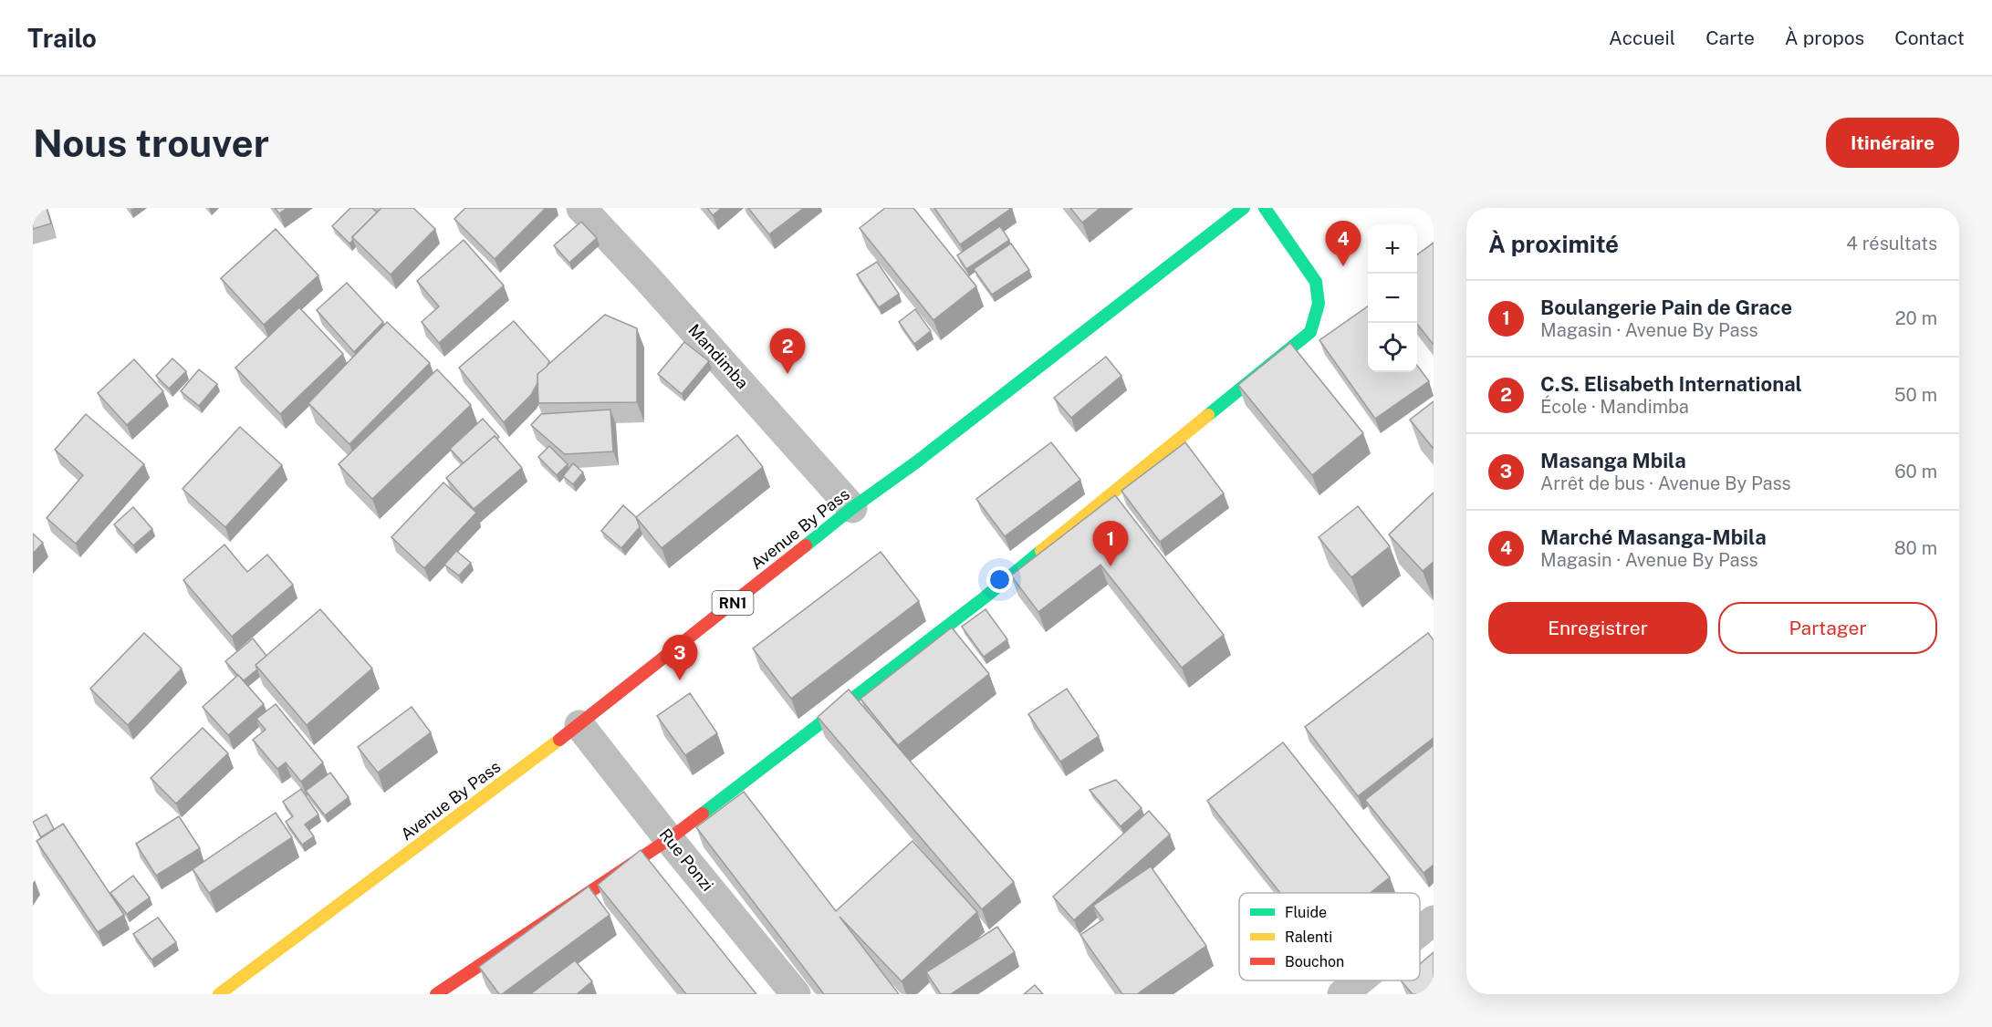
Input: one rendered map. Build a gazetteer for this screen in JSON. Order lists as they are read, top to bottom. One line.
{"streets":{"main road":["Avenue By Pass","RN1"],"street":["Mandimba","Rue Ponzi"]},"crossings":[["Mandimba","Avenue By Pass"],["Avenue By Pass","Rue Ponzi"]],"legend":["Fluide","Ralenti","Bouchon"],"page":{"header":"Trailo","nav":["Accueil","Carte","À propos","Contact"],"buttons":["Itinéraire",["Enregistrer","Partager"]],"title":"Nous trouver","heading":["À proximité","4 résultats"],"pins":["4","2","1","3"],"map_buttons":["+","−"],"list":[{"mark":"1","name":"Boulangerie Pain de Grace","note":"Magasin · Avenue By Pass","value":"20 m"},{"mark":"2","name":"C.S. Elisabeth International","note":"École · Mandimba","value":"50 m"},{"mark":"3","name":"Masanga Mbila","note":"Arrêt de bus · Avenue By Pass","value":"60 m"},{"mark":"4","name":"Marché Masanga-Mbila","note":"Magasin · Avenue By Pass","value":"80 m"}]}}
